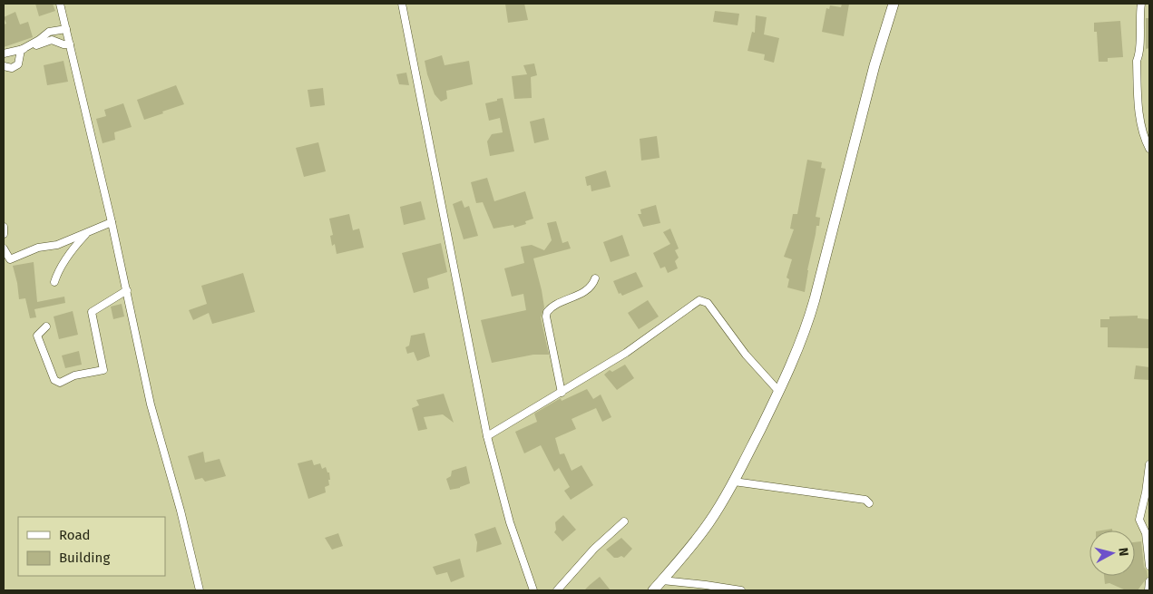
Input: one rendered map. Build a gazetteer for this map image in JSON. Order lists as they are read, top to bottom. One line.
{"legend":["Road","Building"],"north":"right"}
